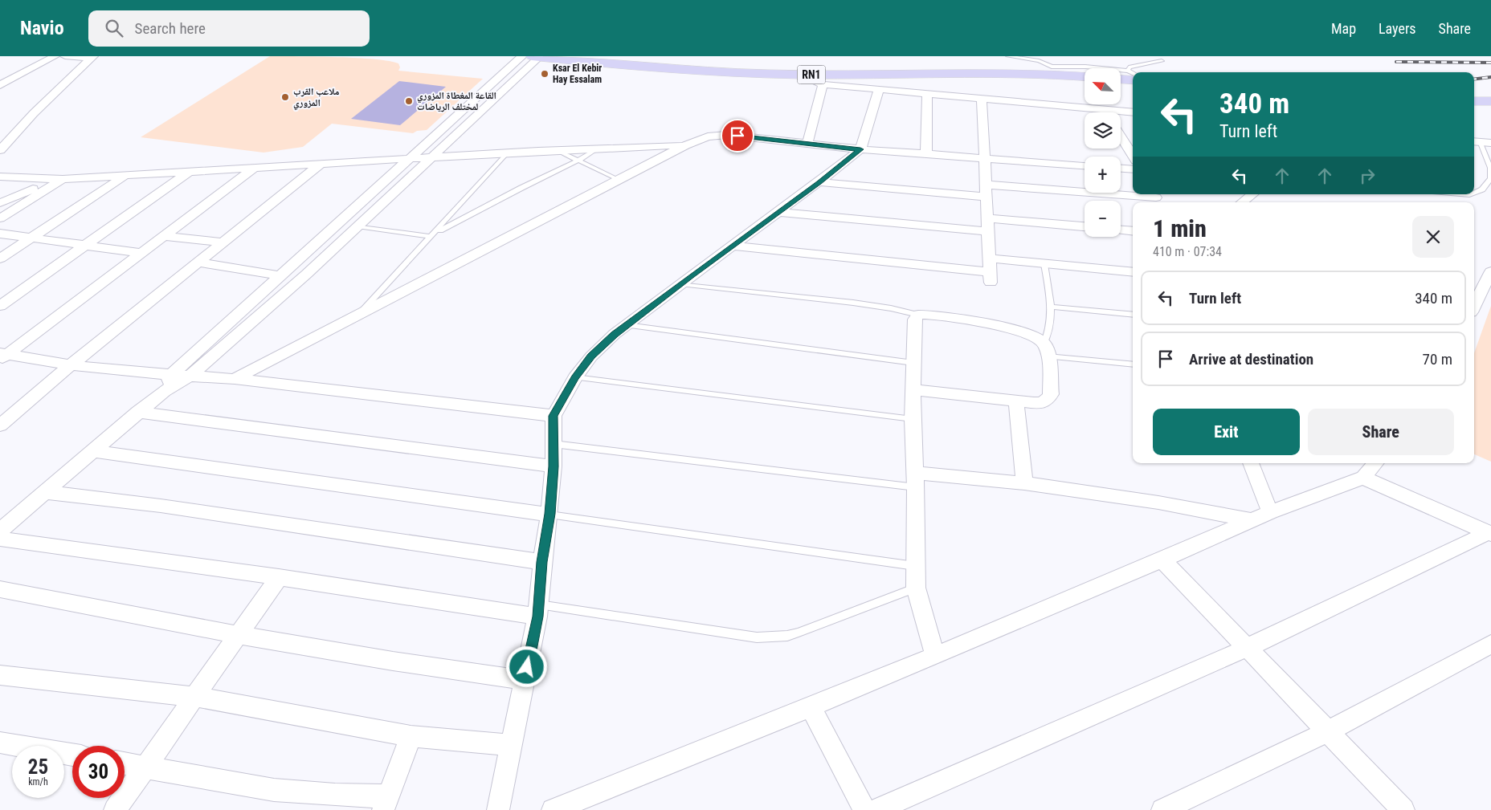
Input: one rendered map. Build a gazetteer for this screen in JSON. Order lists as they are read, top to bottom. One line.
{"streets":{"main road":["RN1"]},"places":["Ksar El Kebir Hay Essalam","ملاعب القرب المزوري","القاعة المغطاة المزوري لمختلف الرياضات"],"north":"top left","page":{"header":"Navio","search":"Search here","nav":["Map","Layers","Share"],"map_buttons":["+","−"],"turn":["340 m","Turn left"],"heading":["1 min","410 m · 07:34"],"list":[{"name":"Turn left","value":"340 m"},{"name":"Arrive at destination","value":"70 m"}],"buttons":["Exit","Share"],"speed":"25 km/h","limit":"30"}}
